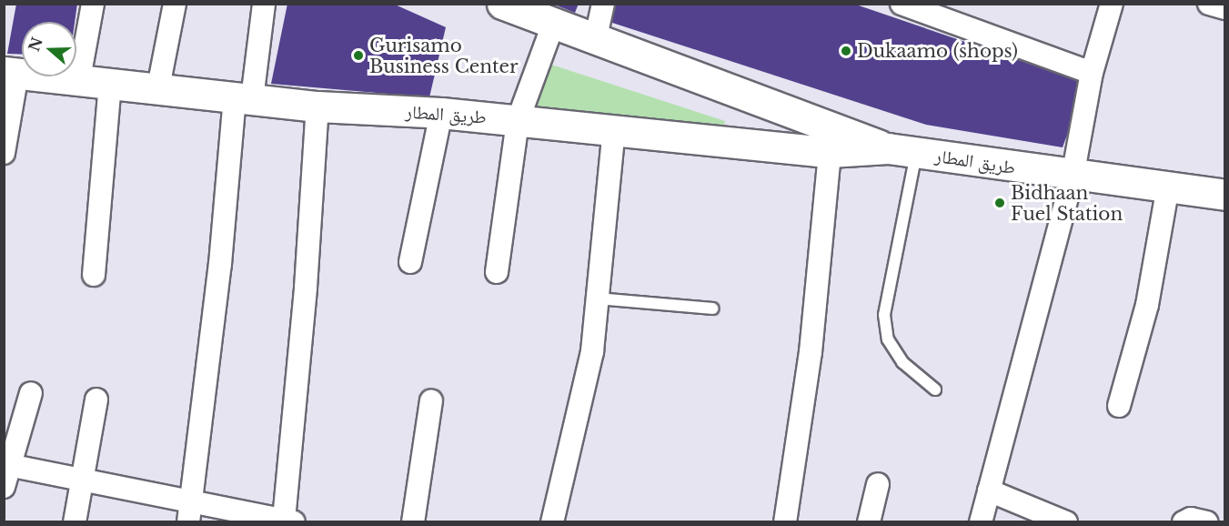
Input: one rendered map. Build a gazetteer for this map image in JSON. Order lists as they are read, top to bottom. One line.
{"streets":{"main road":["طريق المطار"]},"places":["Dukaamo (shops)","Gurisamo Business Center","Bidhaan Fuel Station"],"north":"left"}
